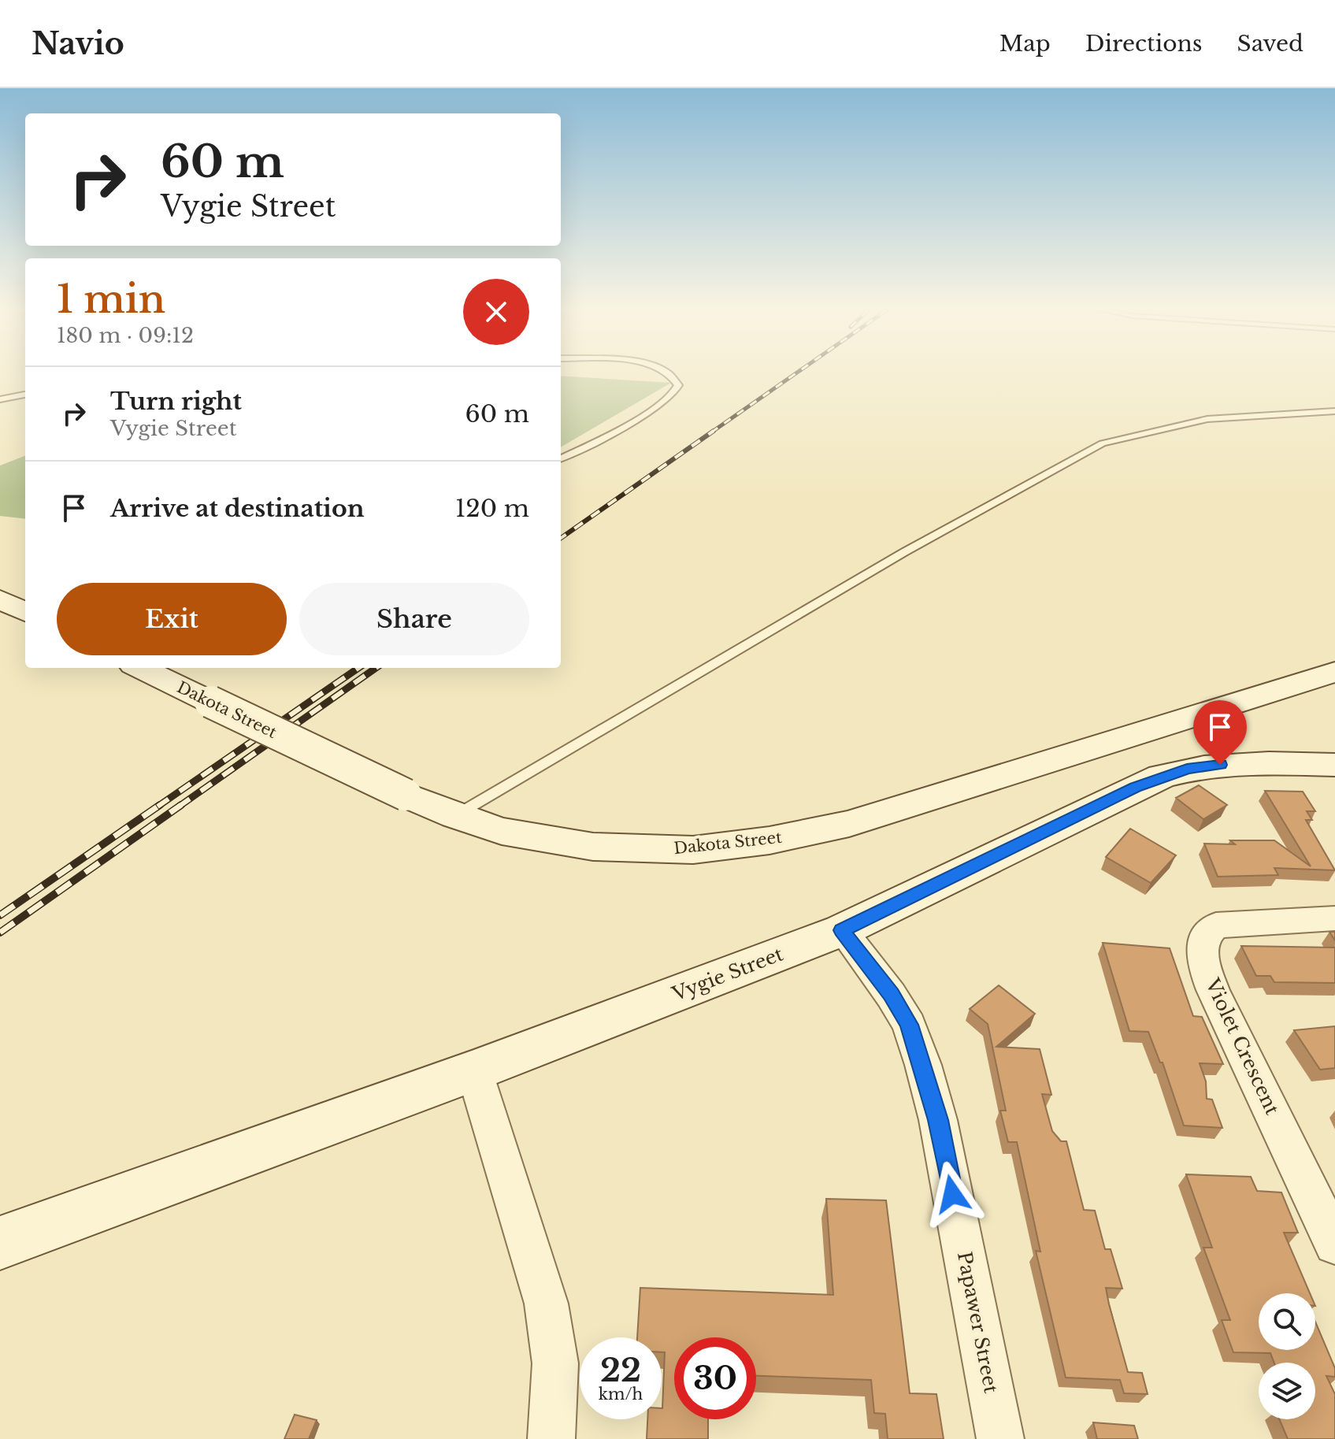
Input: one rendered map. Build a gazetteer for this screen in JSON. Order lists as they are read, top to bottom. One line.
{"streets":{"street":["Dakota Street","Vygie Street","Violet Crescent","Papawer Street"]},"crossings":[["Vygie Street","Papawer Street"]],"page":{"header":"Navio","nav":["Map","Directions","Saved"],"turn":["60 m","Vygie Street"],"heading":["1 min","180 m · 09:12"],"list":[{"name":"Turn right","note":"Vygie Street","value":"60 m"},{"name":"Arrive at destination","value":"120 m"}],"buttons":["Exit","Share"],"speed":"22 km/h","limit":"30"}}
